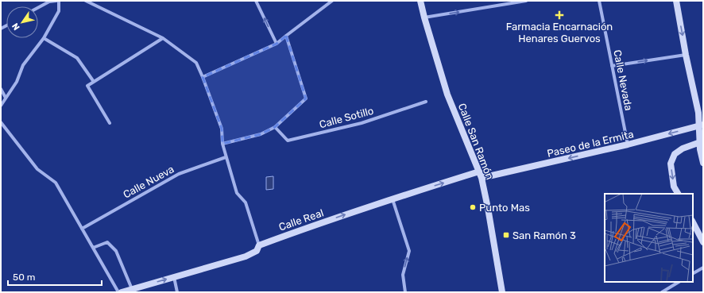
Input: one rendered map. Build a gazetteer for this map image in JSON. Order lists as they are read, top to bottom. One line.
{"streets":{"street":["Calle Nevada","Calle Sotillo","Calle San Ramón","Paseo de la Ermita","Calle Nueva","Calle Real"]},"crossings":[["Calle Nevada","Paseo de la Ermita"],["Calle San Ramón","Paseo de la Ermita"],["Calle San Ramón","Calle Real"],["Paseo de la Ermita","Calle Real"]],"one_way":["Paseo de la Ermita","Calle Real"],"places":{"health":["Farmacia Encarnación Henares Guervos"],"other":["Punto Mas"],"transit":["San Ramón 3"]},"scale_bar":"50 m","north":"bottom left"}
